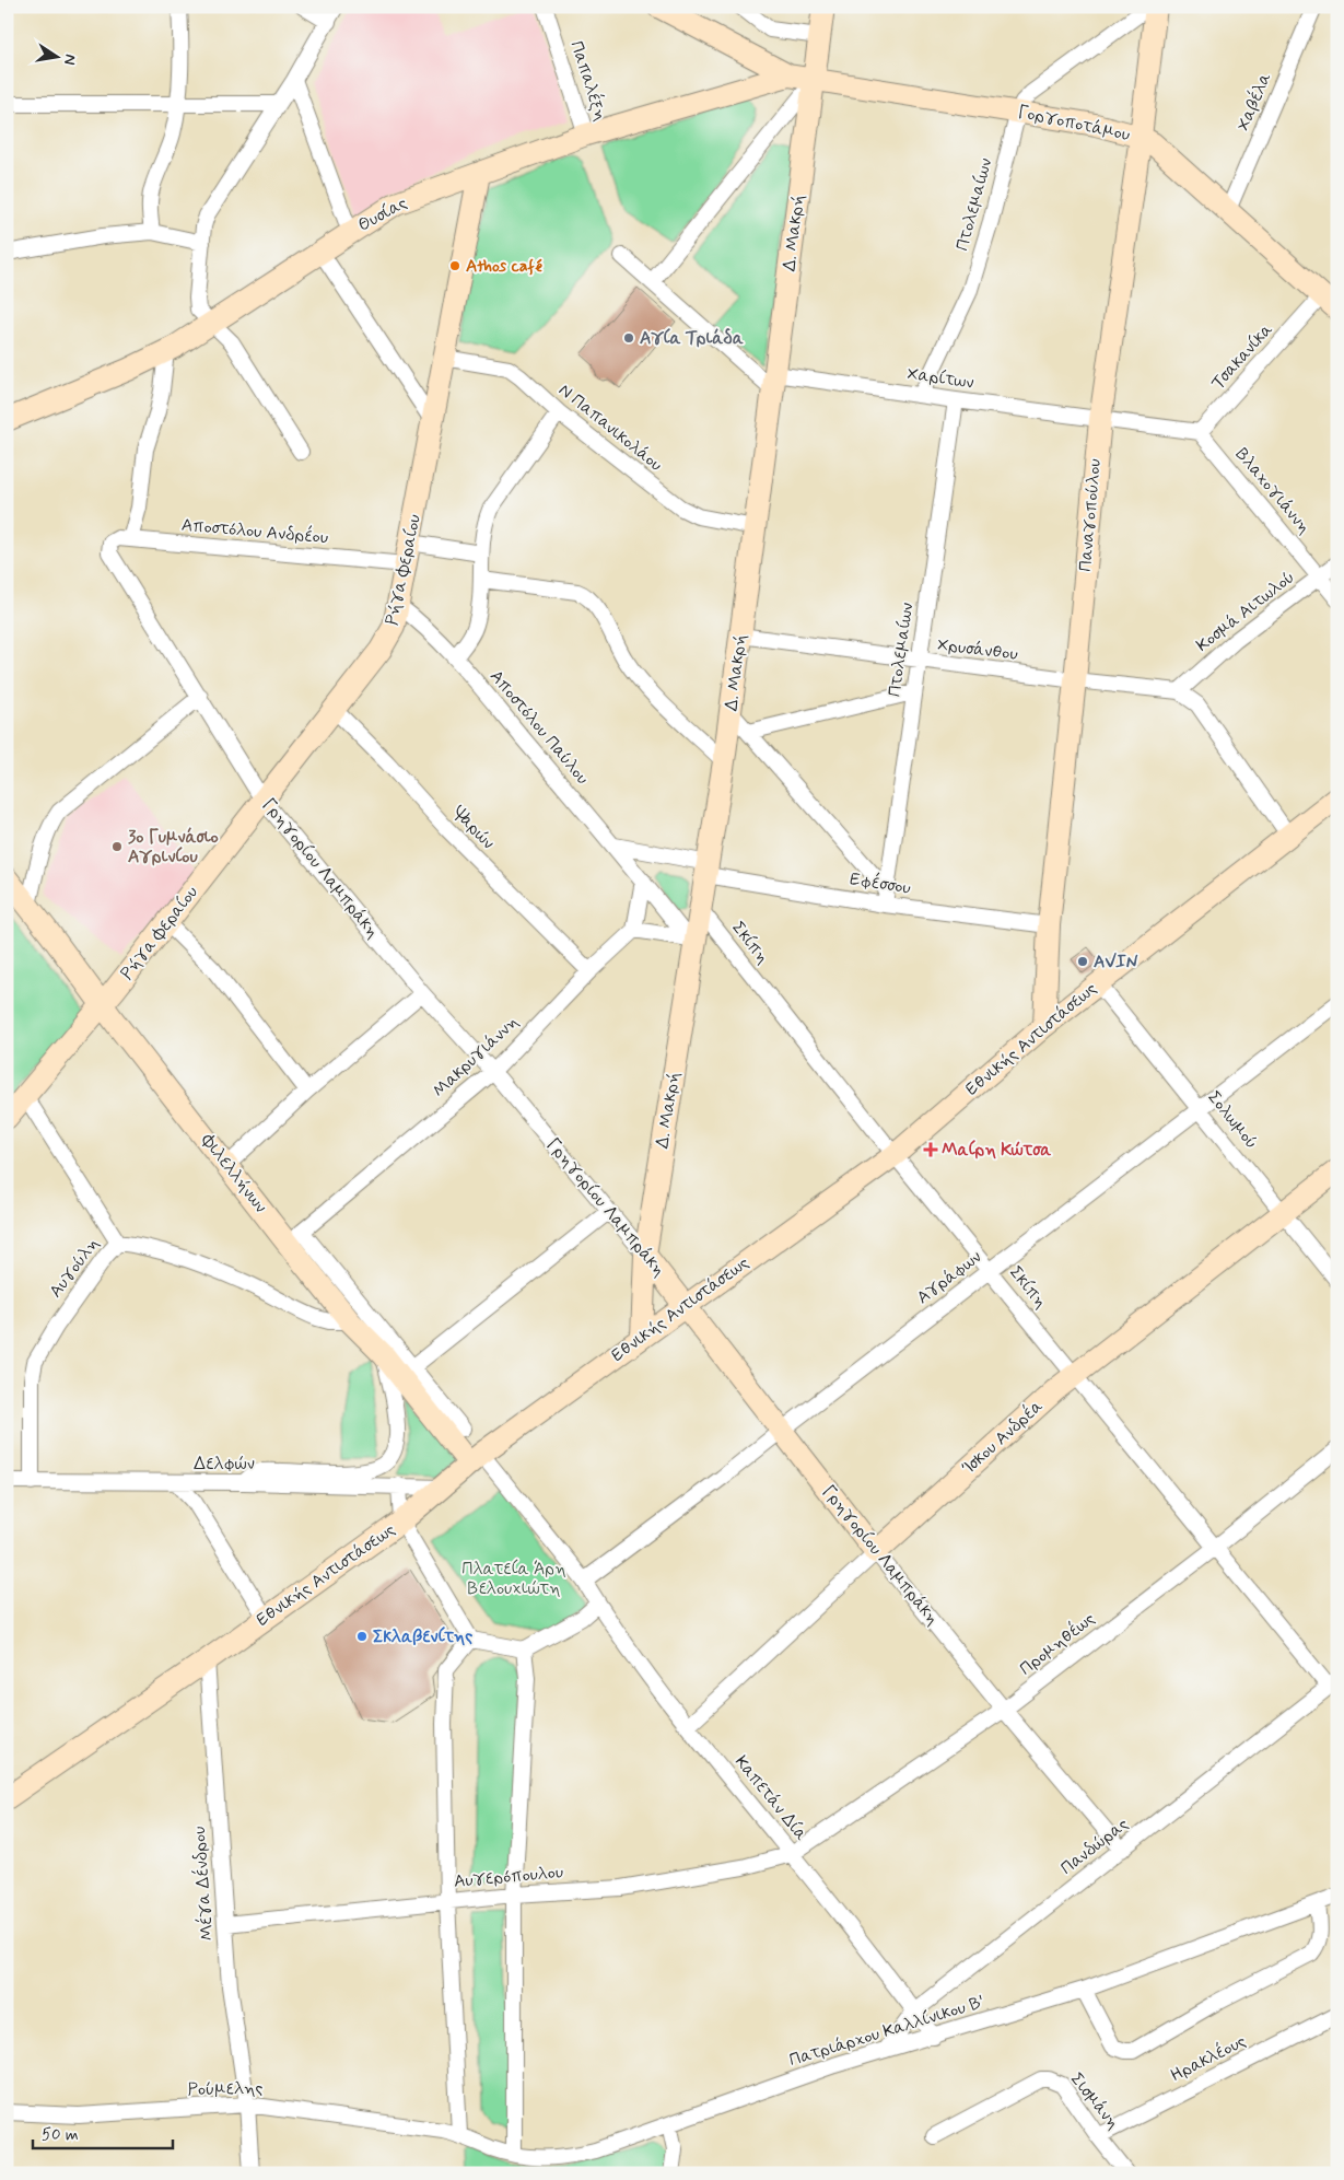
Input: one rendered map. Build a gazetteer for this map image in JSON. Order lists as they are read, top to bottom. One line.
{"streets":{"street":["Παπαλέξη","Χαβέλα","Γοργοποτάμου","Πτολεμαίων","Θυσίας","Δ. Μακρή","Τσακανίκα","Χαρίτων","Ν Παπανικολάου","Βλαχογιάννη","Παναγοπούλου","Αποστόλου Ανδρέου","Ρήγα Φεραίου","Κοσμά Αιτωλού","Χρυσάνθου","Αποστόλου Παύλου","Ψαρών","Γρηγορίου Λαμπράκη","Εφέσσου","Σκίπη","Εθνικής Αντιστάσεως","Μακρυγιάννη","Σολωμού","Φιλελλήνων","Αυγούλη","Αγράφων","Ίσκου Ανδρέα","Δελφών","Προμηθέως","Καπετάν Δία","Πανδώρας","Αυγερόπουλου","Μέγα Δένδρου","Πατριάρχου Καλλίνικου B'","Ηρακλέους","Ρούμελης","Σισμάνη"]},"crossings":[["Παπαλέξη","Θυσίας"],["Χαβέλα","Γοργοποτάμου"],["Γοργοποτάμου","Πτολεμαίων"],["Γοργοποτάμου","Θυσίας"],["Γοργοποτάμου","Δ. Μακρή"],["Γοργοποτάμου","Τσακανίκα"],["Γοργοποτάμου","Παναγοπούλου"],["Πτολεμαίων","Χαρίτων"],["Πτολεμαίων","Χρυσάνθου"],["Πτολεμαίων","Εφέσσου"],["Θυσίας","Ρήγα Φεραίου"],["Δ. Μακρή","Χαρίτων"],["Δ. Μακρή","Ν Παπανικολάου"],["Δ. Μακρή","Χρυσάνθου"],["Δ. Μακρή","Αποστόλου Παύλου"],["Δ. Μακρή","Γρηγορίου Λαμπράκη"],["Δ. Μακρή","Εφέσσου"],["Δ. Μακρή","Σκίπη"],["Δ. Μακρή","Εθνικής Αντιστάσεως"],["Τσακανίκα","Χαρίτων"],["Τσακανίκα","Βλαχογιάννη"],["Χαρίτων","Βλαχογιάννη"],["Χαρίτων","Παναγοπούλου"],["Ν Παπανικολάου","Ρήγα Φεραίου"],["Βλαχογιάννη","Κοσμά Αιτωλού"],["Παναγοπούλου","Χρυσάνθου"],["Παναγοπούλου","Εφέσσου"],["Παναγοπούλου","Εθνικής Αντιστάσεως"],["Αποστόλου Ανδρέου","Ρήγα Φεραίου"],["Αποστόλου Ανδρέου","Γρηγορίου Λαμπράκη"],["Ρήγα Φεραίου","Αποστόλου Παύλου"],["Ρήγα Φεραίου","Ψαρών"],["Ρήγα Φεραίου","Γρηγορίου Λαμπράκη"],["Ρήγα Φεραίου","Φιλελλήνων"],["Ρήγα Φεραίου","Αυγούλη"],["Κοσμά Αιτωλού","Χρυσάνθου"],["Αποστόλου Παύλου","Εφέσσου"],["Ψαρών","Μακρυγιάννη"],["Γρηγορίου Λαμπράκη","Εθνικής Αντιστάσεως"],["Γρηγορίου Λαμπράκη","Μακρυγιάννη"],["Γρηγορίου Λαμπράκη","Αγράφων"],["Γρηγορίου Λαμπράκη","Ίσκου Ανδρέα"],["Γρηγορίου Λαμπράκη","Προμηθέως"],["Γρηγορίου Λαμπράκη","Πανδώρας"],["Σκίπη","Εθνικής Αντιστάσεως"],["Σκίπη","Αγράφων"],["Σκίπη","Ίσκου Ανδρέα"],["Σκίπη","Προμηθέως"],["Σκίπη","Πανδώρας"],["Εθνικής Αντιστάσεως","Σολωμού"],["Εθνικής Αντιστάσεως","Φιλελλήνων"],["Εθνικής Αντιστάσεως","Δελφών"],["Εθνικής Αντιστάσεως","Καπετάν Δία"],["Εθνικής Αντιστάσεως","Μέγα Δένδρου"],["Μακρυγιάννη","Φιλελλήνων"],["Σολωμού","Αγράφων"],["Σολωμού","Ίσκου Ανδρέα"],["Φιλελλήνων","Καπετάν Δία"],["Αυγούλη","Δελφών"],["Αγράφων","Καπετάν Δία"],["Ίσκου Ανδρέα","Καπετάν Δία"],["Προμηθέως","Καπετάν Δία"],["Προμηθέως","Αυγερόπουλου"],["Καπετάν Δία","Πανδώρας"],["Καπετάν Δία","Αυγερόπουλου"],["Καπετάν Δία","Πατριάρχου Καλλίνικου B'"],["Πανδώρας","Πατριάρχου Καλλίνικου B'"],["Αυγερόπουλου","Μέγα Δένδρου"],["Μέγα Δένδρου","Ρούμελης"],["Πατριάρχου Καλλίνικου B'","Ρούμελης"],["Ηρακλέους","Σισμάνη"]],"parks":["Πλατεία Άρη Βελουχιώτη"],"places":{"other":["Athos café","Αγία Τριάδα","3ο Γυμνάσιο Αγρινίου","AVIN","Σκλαβενίτης"],"health":["Μαίρη Κώτσα"]},"scale_bar":"50 m","north":"right"}
